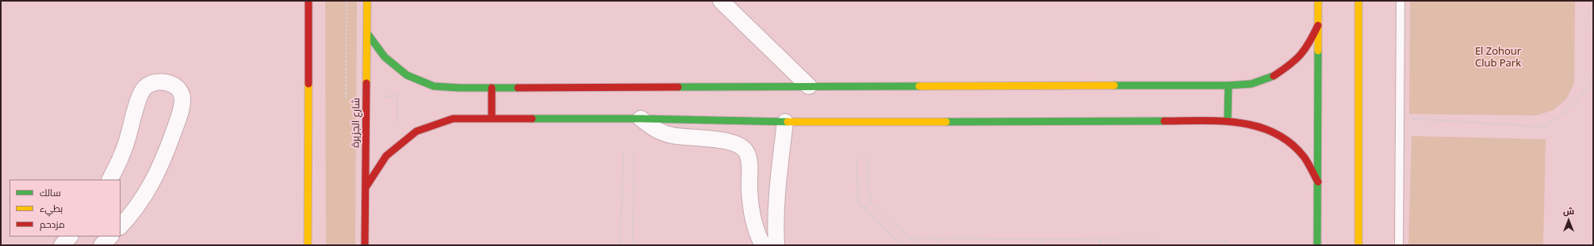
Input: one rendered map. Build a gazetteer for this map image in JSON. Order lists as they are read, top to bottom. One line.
{"streets":{"street":["شارع الجزيرة"]},"parks":["El Zohour Club Park"],"legend":["سالك","بطيء","مزدحم"],"north":"top"}
